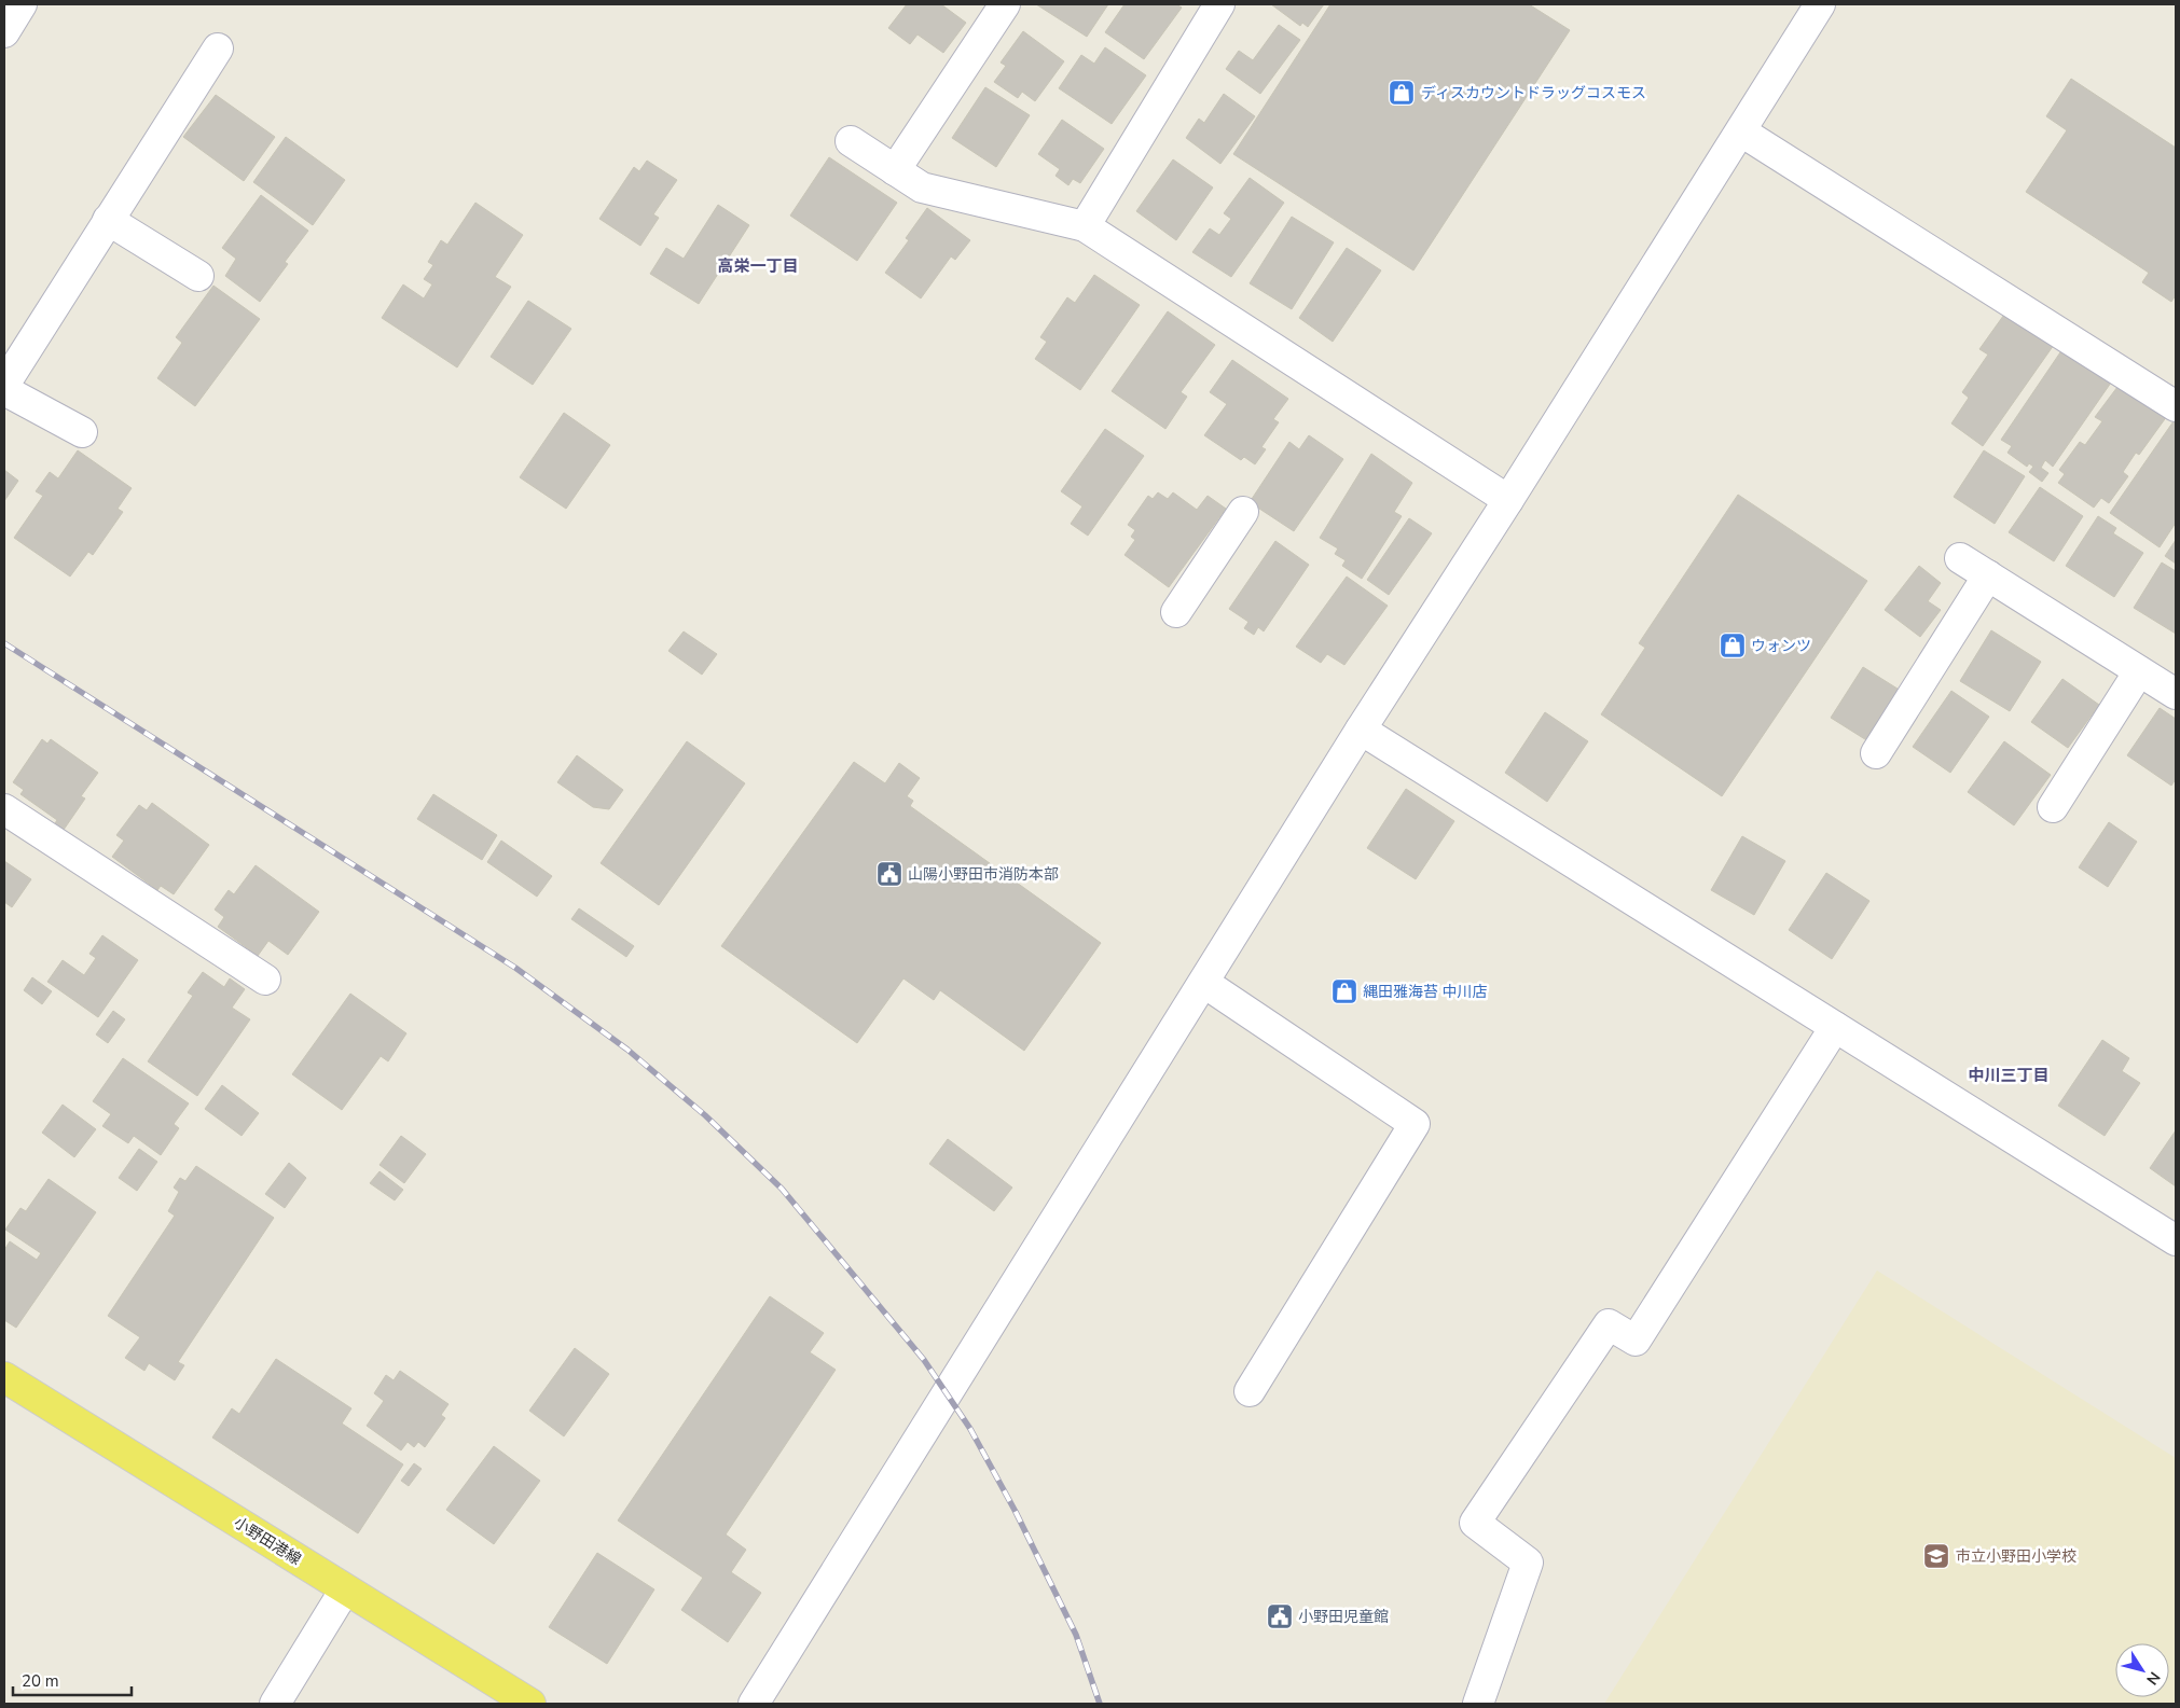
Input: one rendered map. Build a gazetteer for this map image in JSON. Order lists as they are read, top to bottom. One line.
{"streets":{"main road":["小野田港線"]},"districts":["高栄一丁目","中川三丁目"],"places":{"shop":["ディスカウントドラッグコスモス","ウォンツ","縄田雅海苔 中川店"],"public building":["山陽小野田市消防本部","小野田児童館"],"school or university":["市立小野田小学校"]},"scale_bar":"20 m","north":"bottom right"}
